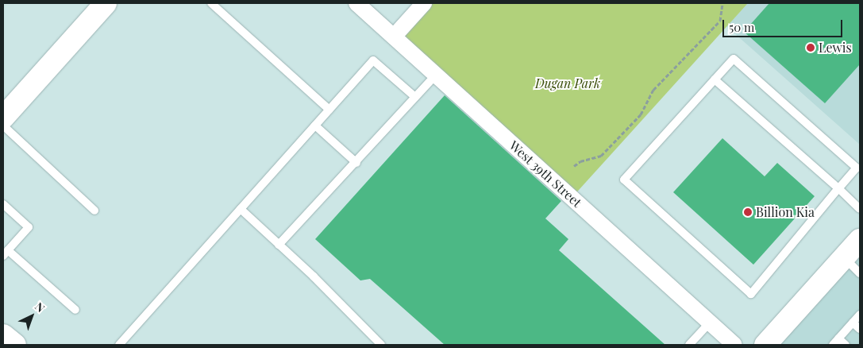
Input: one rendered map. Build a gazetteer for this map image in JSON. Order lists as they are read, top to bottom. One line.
{"streets":{"street":["West 39th Street"]},"parks":["Dugan Park"],"places":["Lewis","Billion Kia"],"scale_bar":"50 m","north":"top right"}
